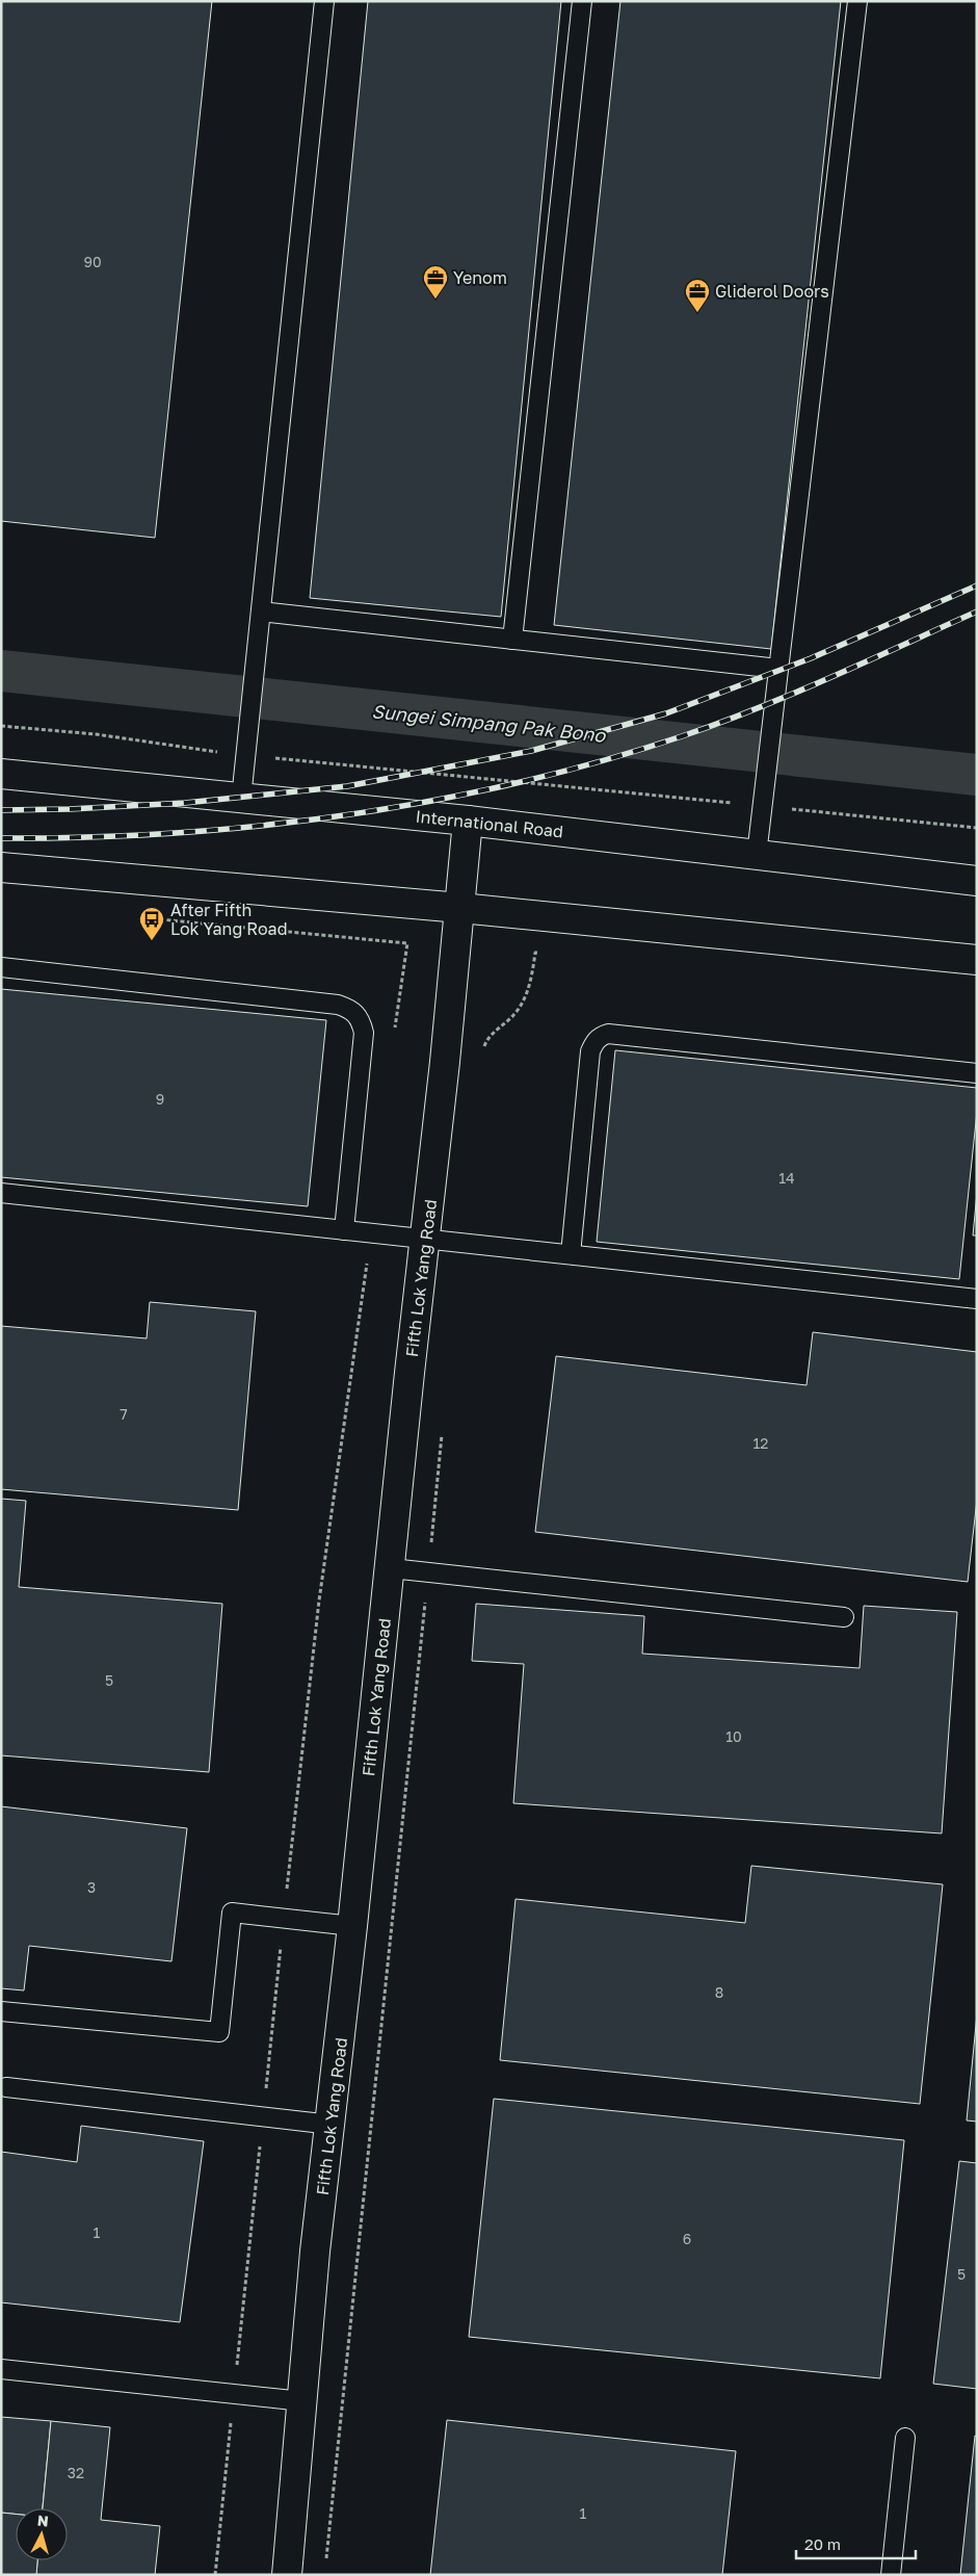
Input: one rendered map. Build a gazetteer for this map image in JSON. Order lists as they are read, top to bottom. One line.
{"streets":{"main road":["International Road","Fifth Lok Yang Road"]},"crossings":[["International Road","Fifth Lok Yang Road"]],"water":["Sungei Simpang Pak Bono"],"places":{"office":["Yenom","Gliderol Doors"],"bus stop":["After Fifth Lok Yang Road"]},"house_numbers":["90","9","14","7","12","5","10","3","8","1","6","5","32","1"],"scale_bar":"20 m","north":"top"}
